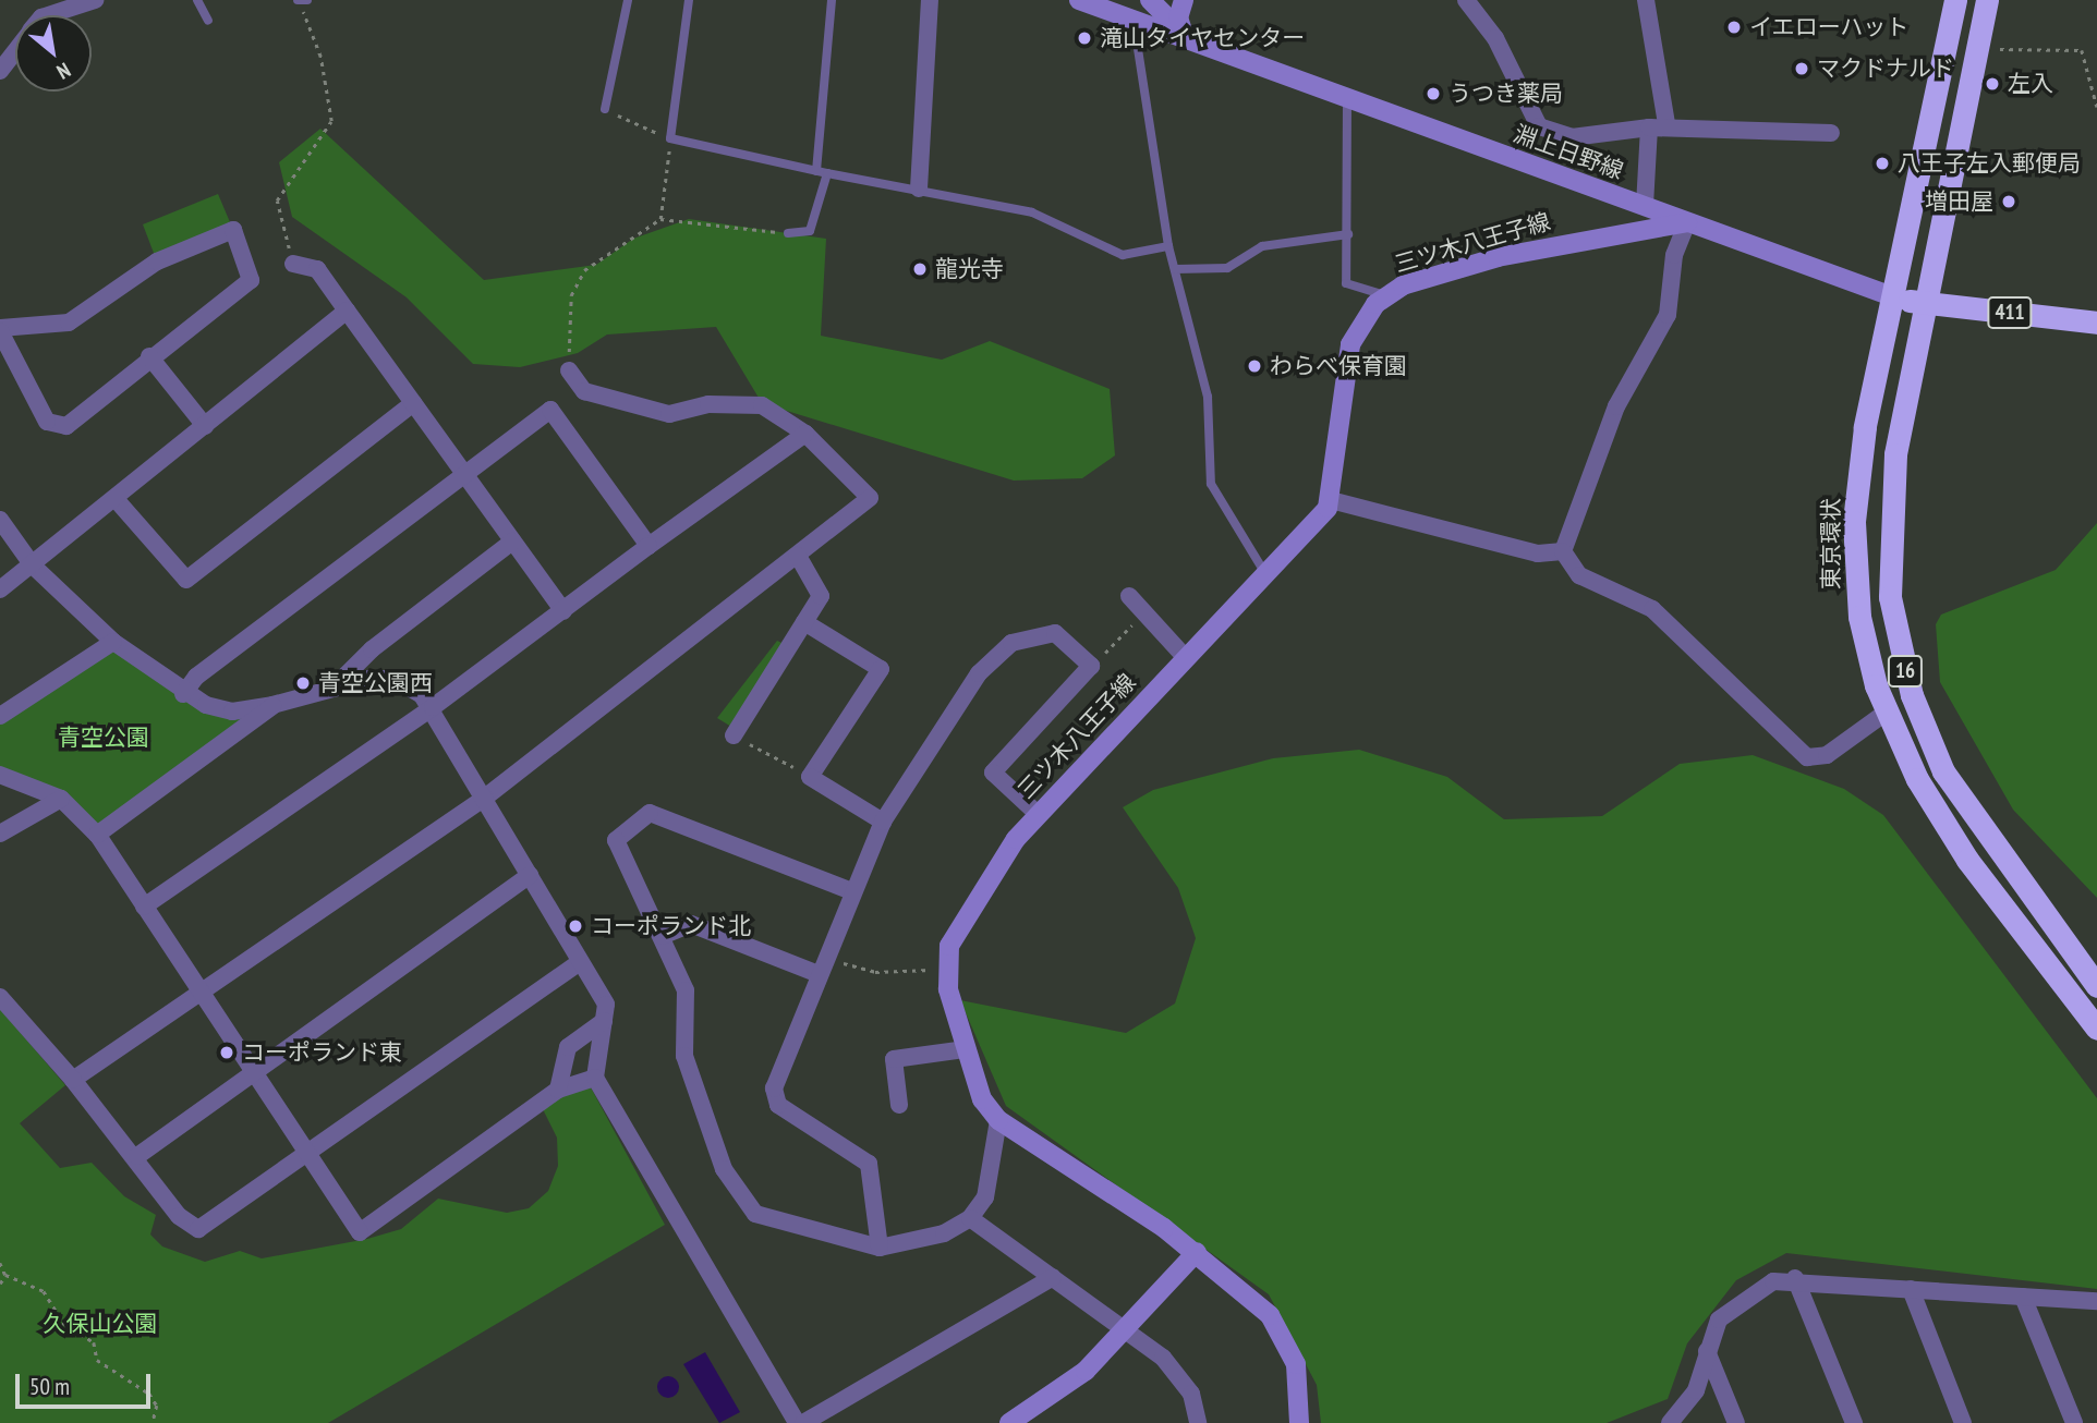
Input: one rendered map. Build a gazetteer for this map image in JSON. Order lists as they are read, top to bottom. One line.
{"streets":{"highway":["411","東京環状","16"],"main road":["淵上日野線","三ツ木八王子線"]},"crossings":[["淵上日野線","三ツ木八王子線"],["淵上日野線","411"],["淵上日野線","東京環状"],["411","東京環状"],["411","16"]],"parks":["青空公園","久保山公園"],"places":["イエローハット","滝山タイヤセンター","マクドナルド","左入","うつき薬局","八王子左入郵便局","増田屋","龍光寺","わらべ保育園","青空公園西","コーポランド北","コーポランド東"],"scale_bar":"50 m","north":"bottom right"}
